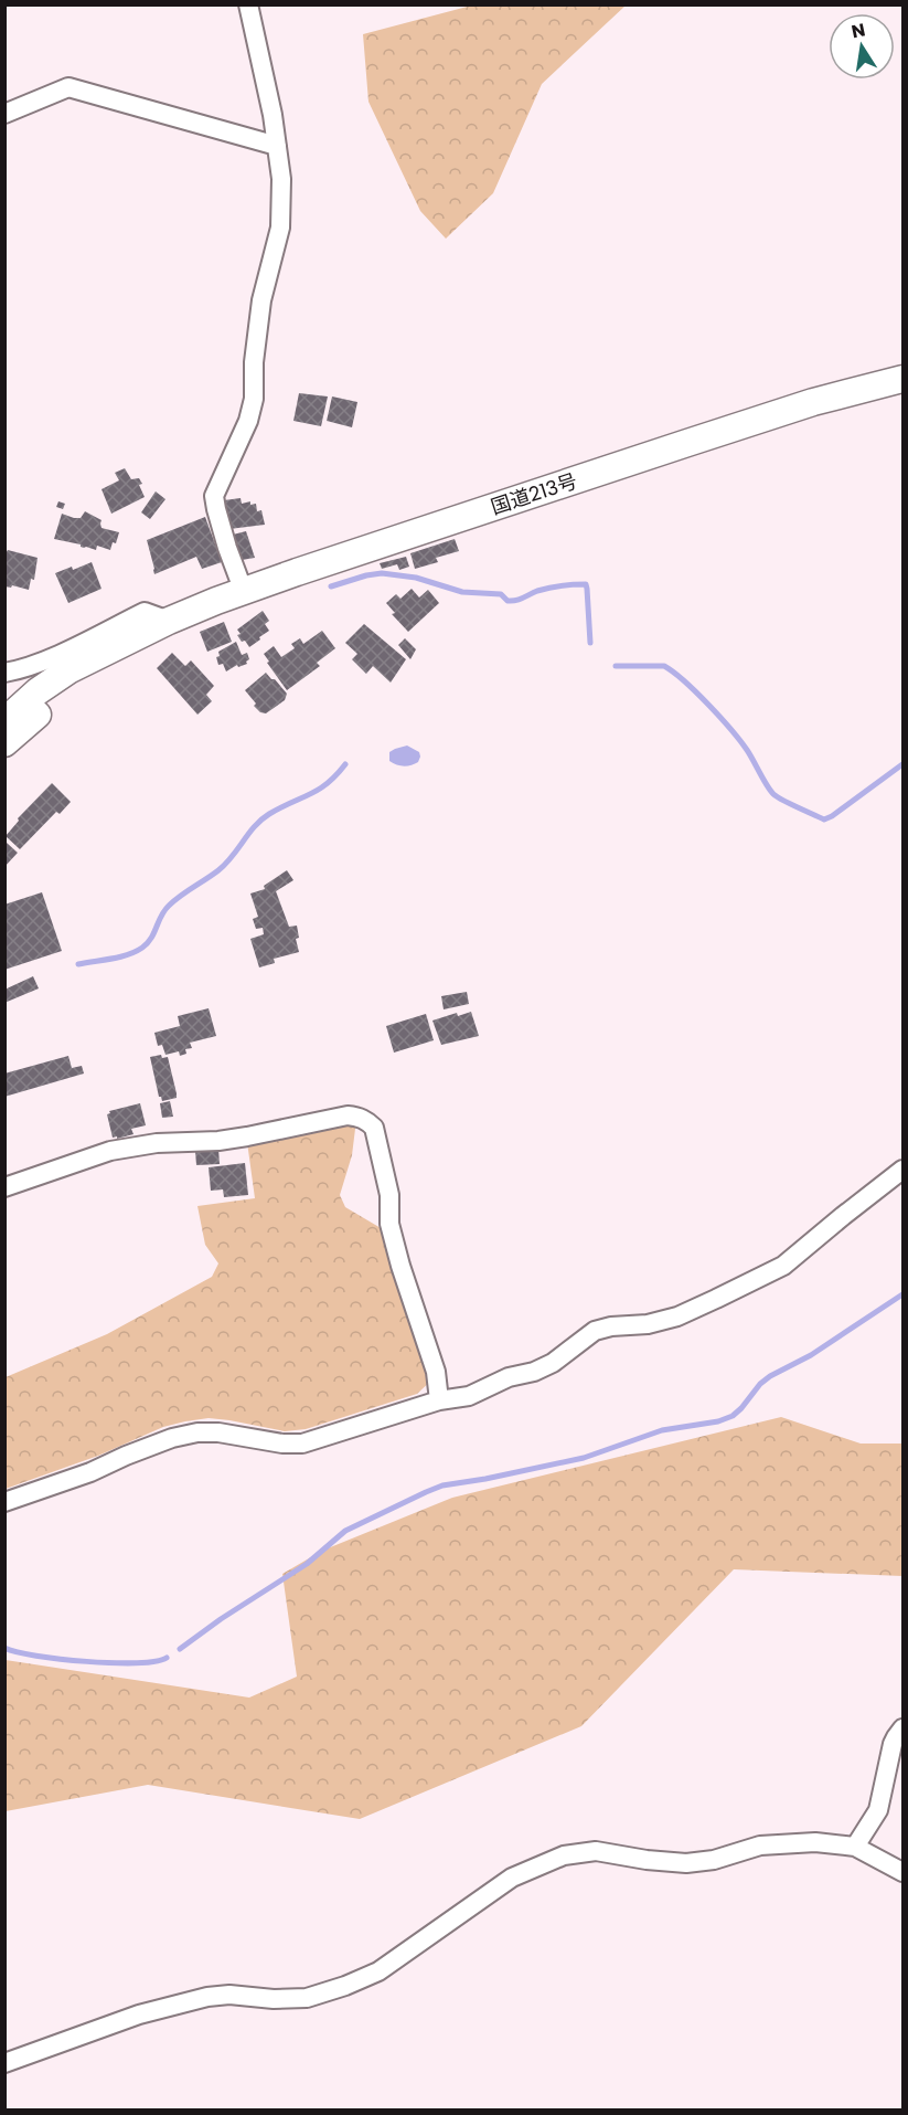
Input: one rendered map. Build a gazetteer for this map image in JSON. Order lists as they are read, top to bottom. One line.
{"streets":{"highway":["国道213号"]},"north":"top"}
